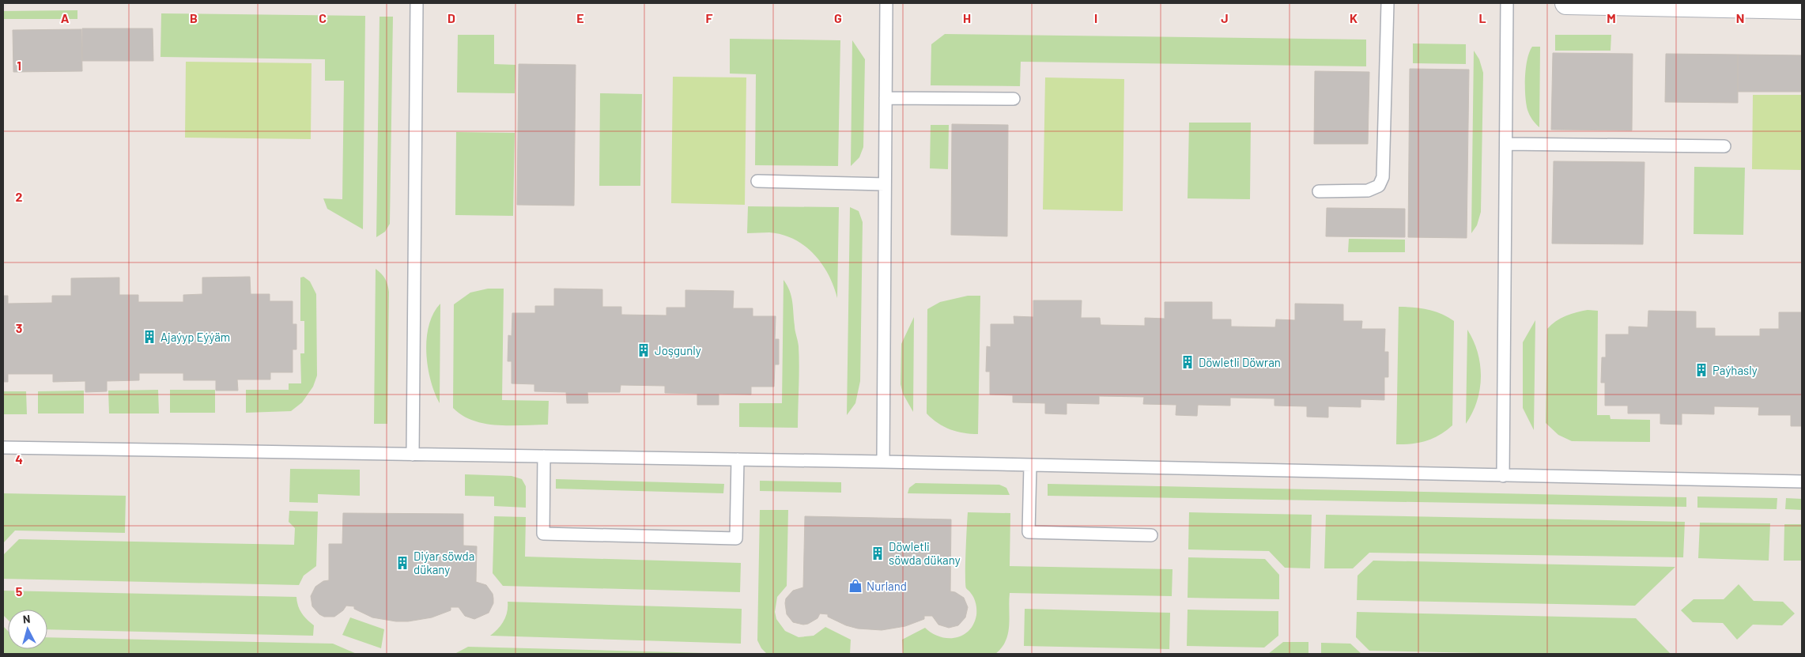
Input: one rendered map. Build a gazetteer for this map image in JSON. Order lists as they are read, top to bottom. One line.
{"places":{"building":["Ajaýyp Eýýäm","Joşgunly","Döwletli Döwran","Paýhasly","Döwletli söwda dükany","Diýar söwda dükany"],"shop":["Nurland"]},"north":"top","grid":{"columns":["A","B","C","D","E","F","G","H","I","J","K","L","M","N"],"rows":["1","2","3","4","5"]}}
